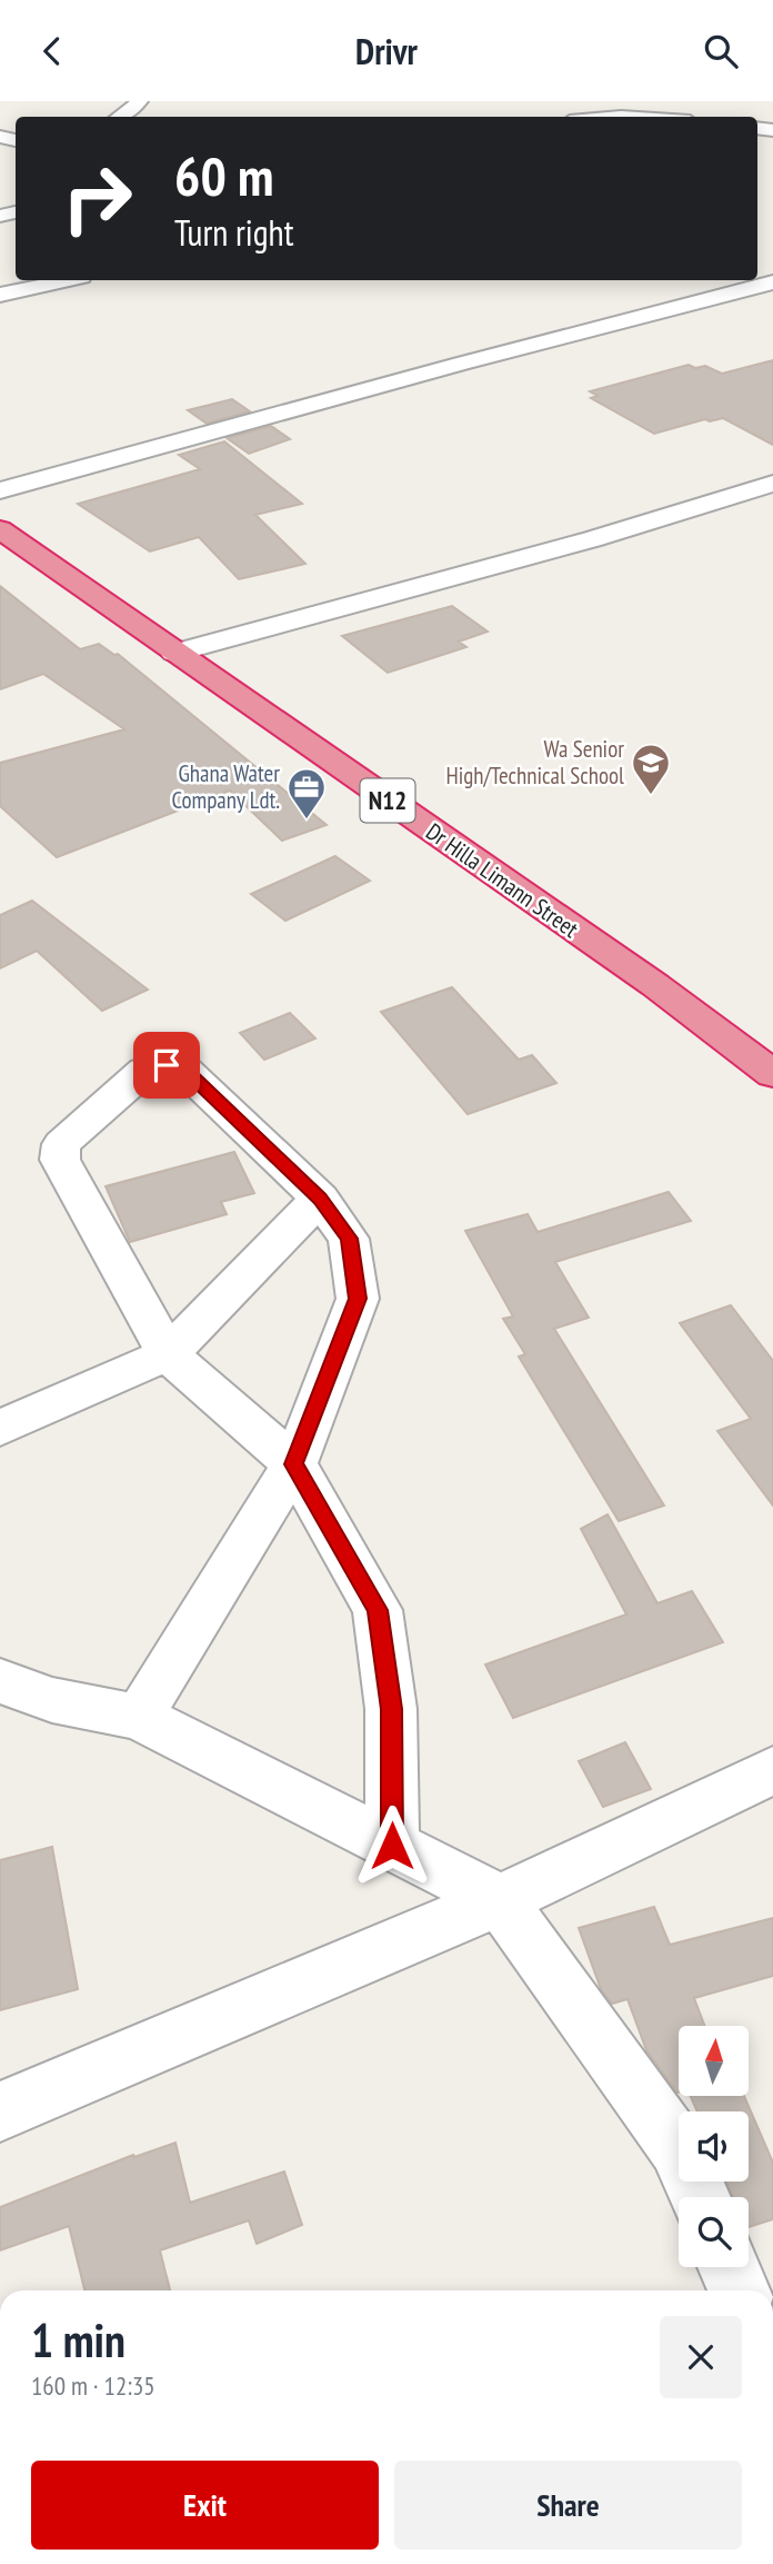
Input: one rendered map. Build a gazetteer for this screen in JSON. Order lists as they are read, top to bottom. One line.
{"streets":{"highway":["N12","Dr Hilla Limann Street"]},"places":{"school or university":["Wa Senior High/Technical School"],"office":["Ghana Water Company Ldt."]},"north":"top","page":{"header":"Drivr","turn":["60 m","Turn right"],"heading":["1 min","160 m · 12:35"],"buttons":["Exit","Share"]}}
